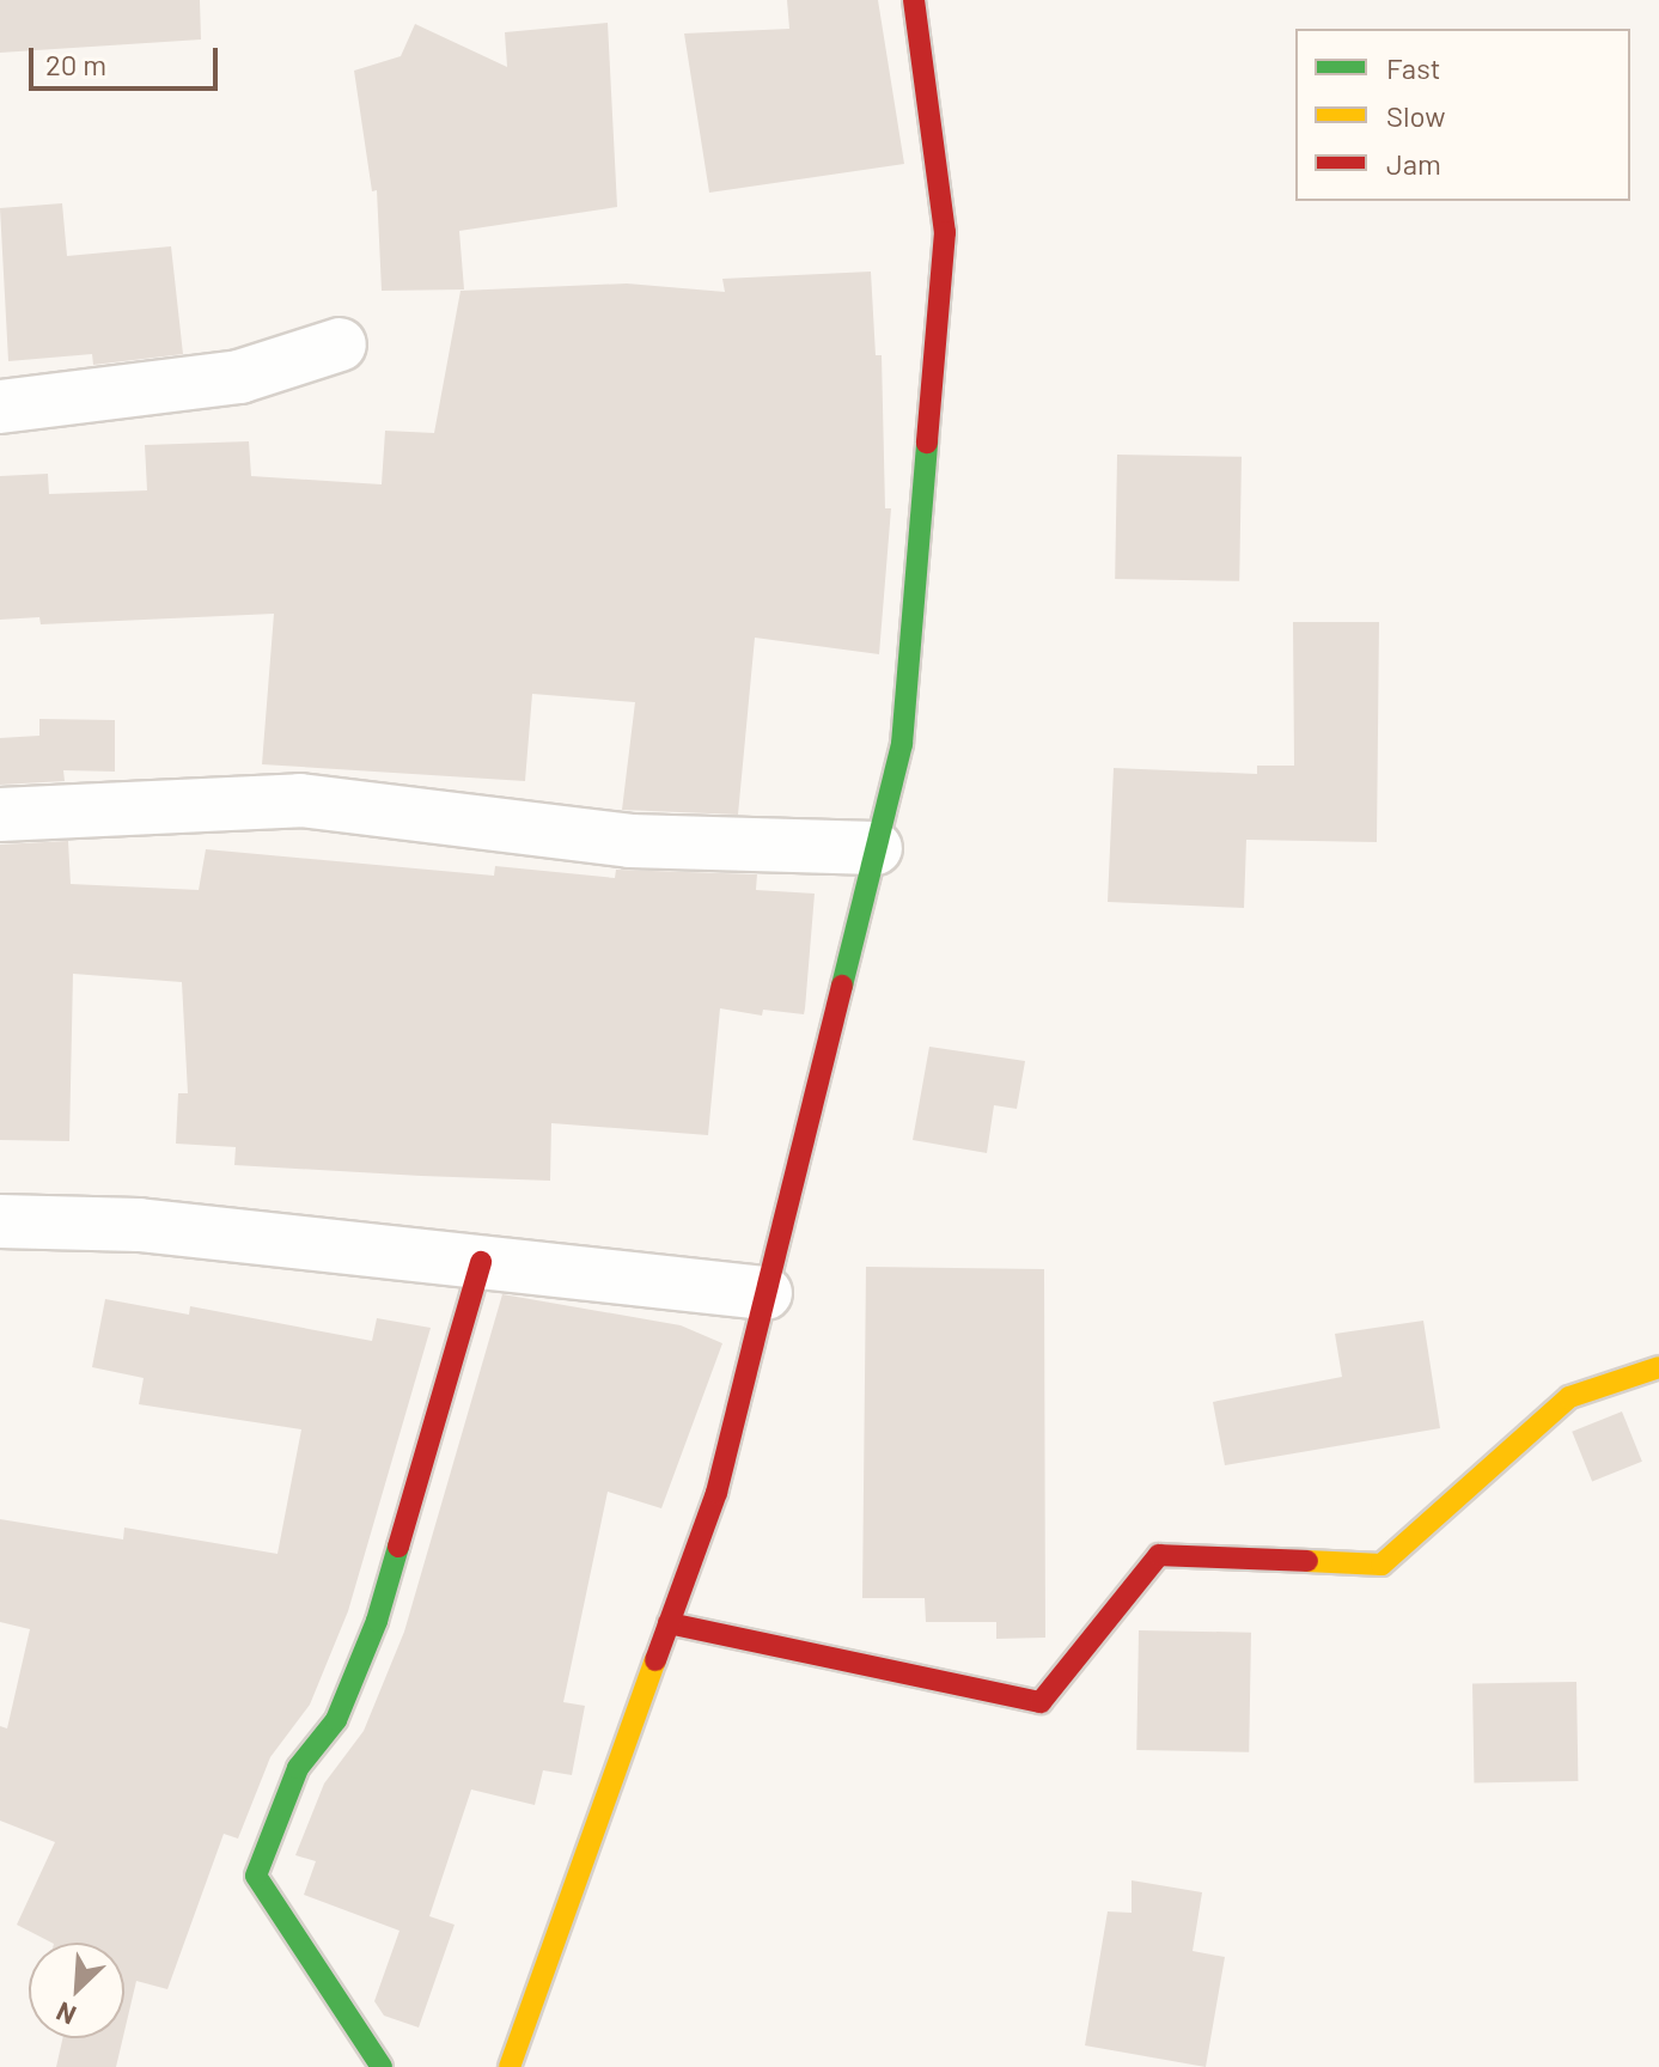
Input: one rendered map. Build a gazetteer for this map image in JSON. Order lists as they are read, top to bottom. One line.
{"legend":["Fast","Slow","Jam"],"scale_bar":"20 m","north":"bottom left"}
